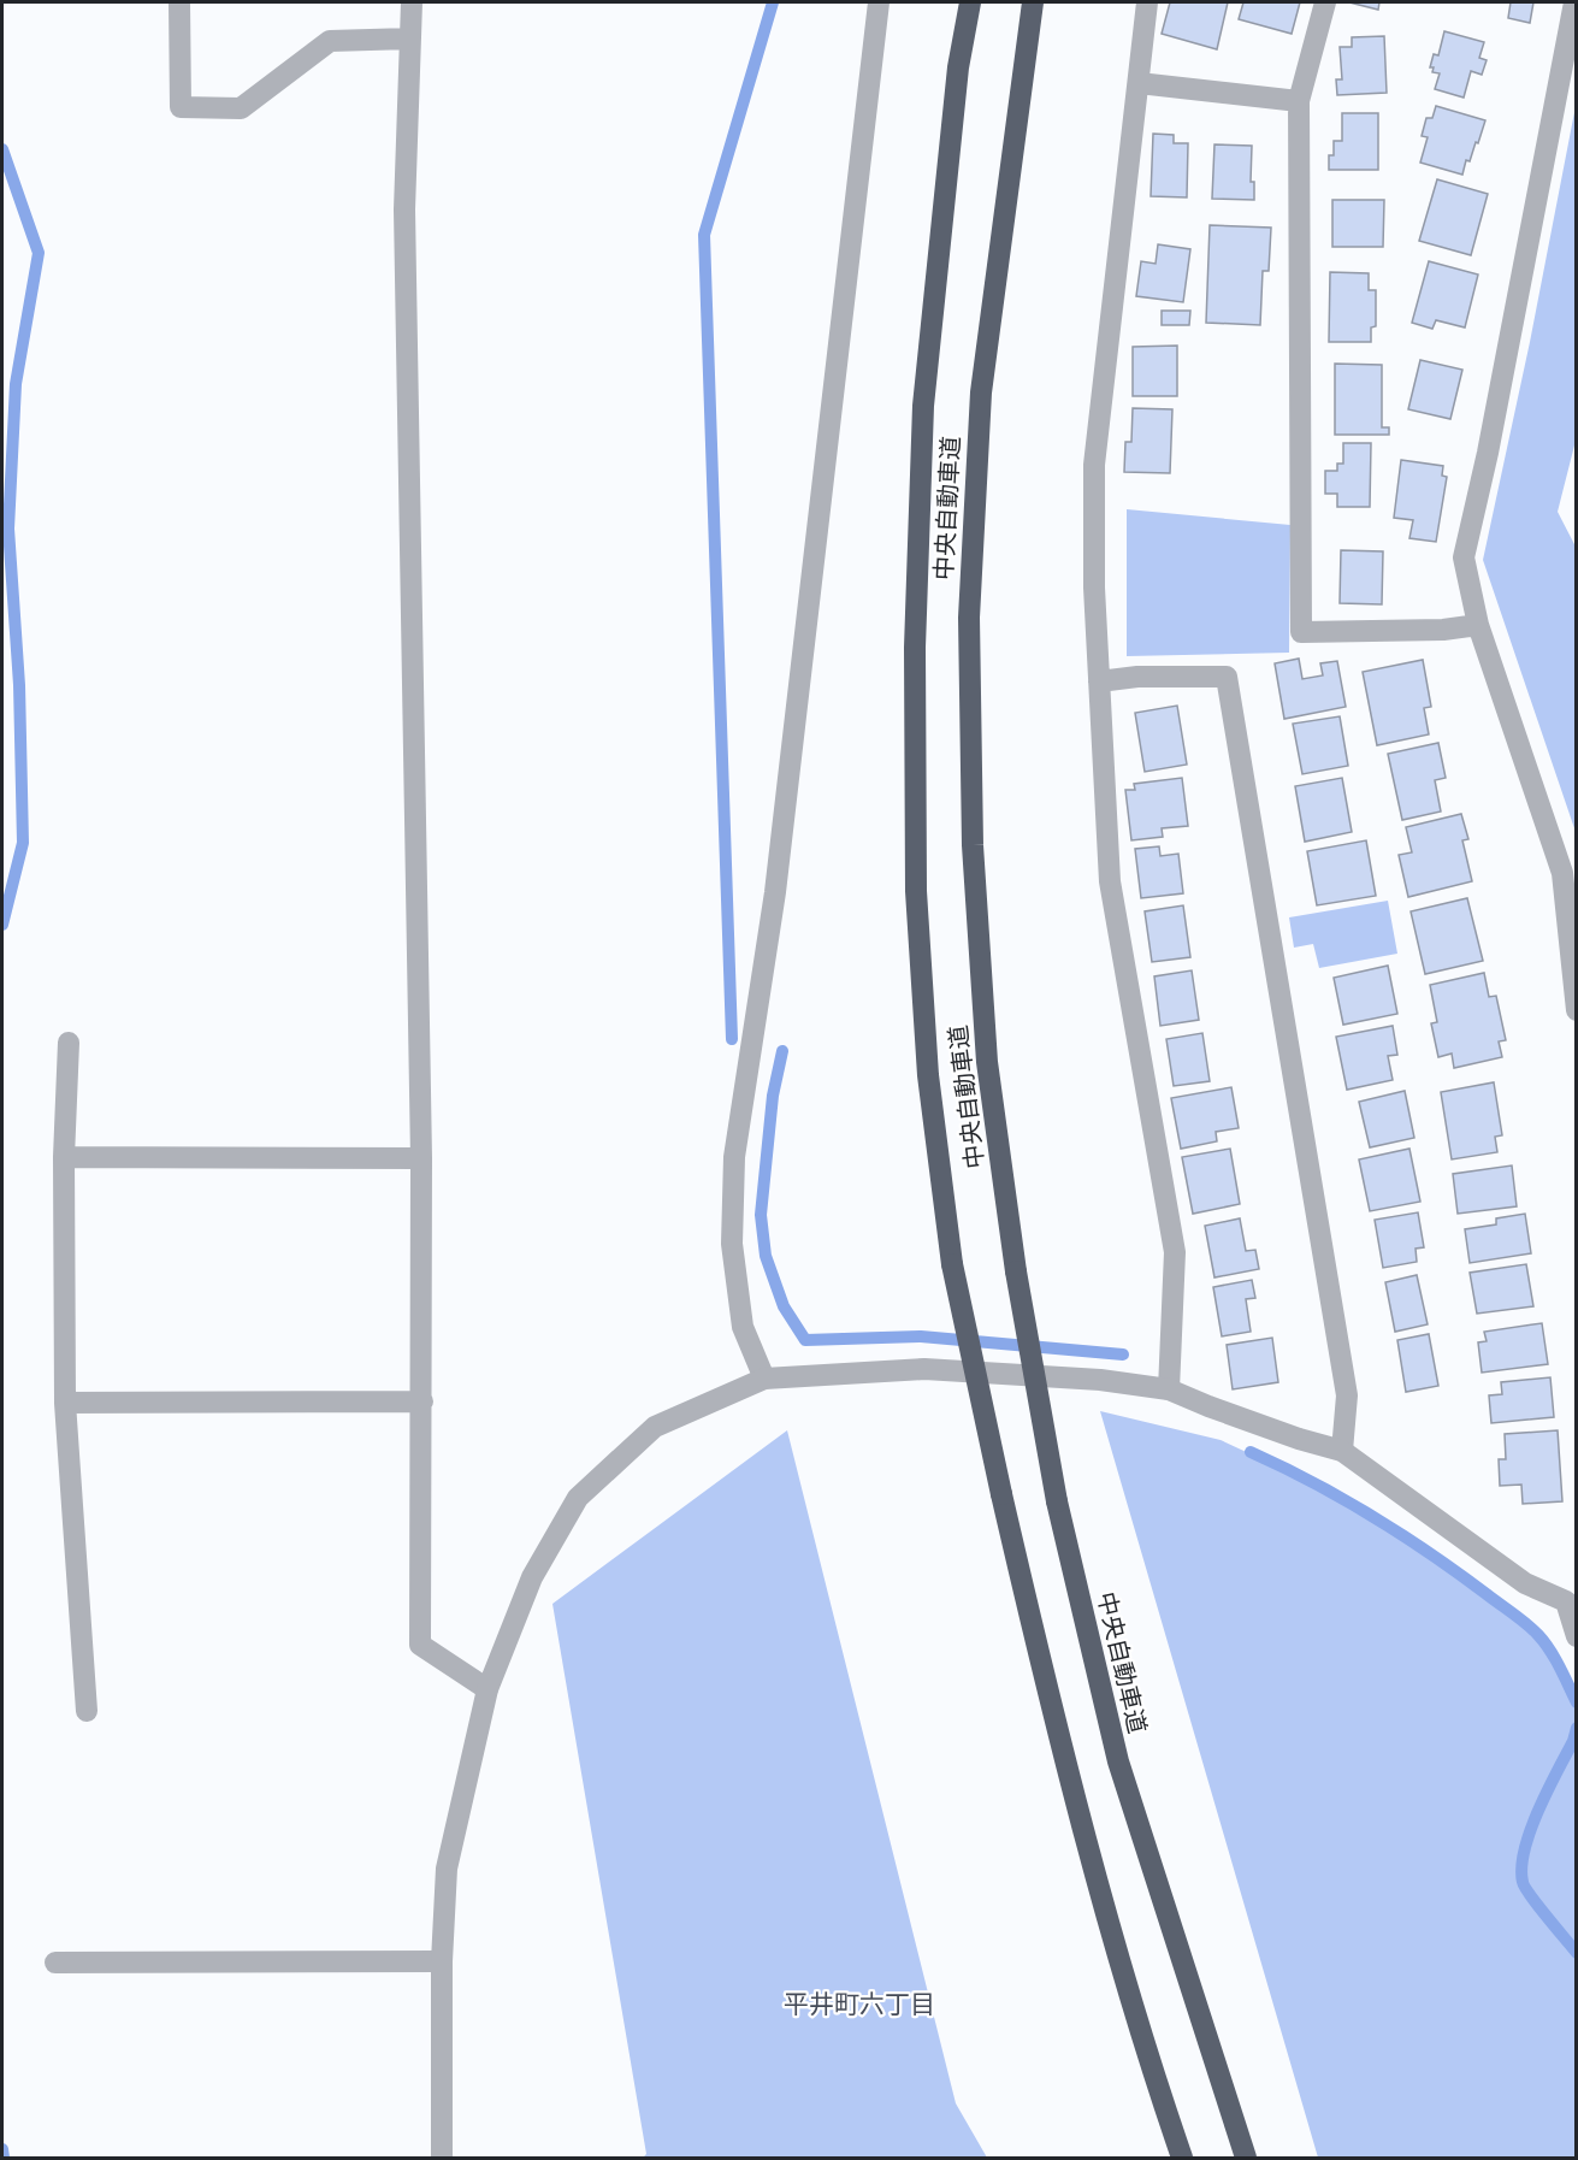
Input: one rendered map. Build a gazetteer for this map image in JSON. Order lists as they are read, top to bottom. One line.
{"streets":{"highway":["中央自動車道"]},"districts":["平井町六丁目"]}
